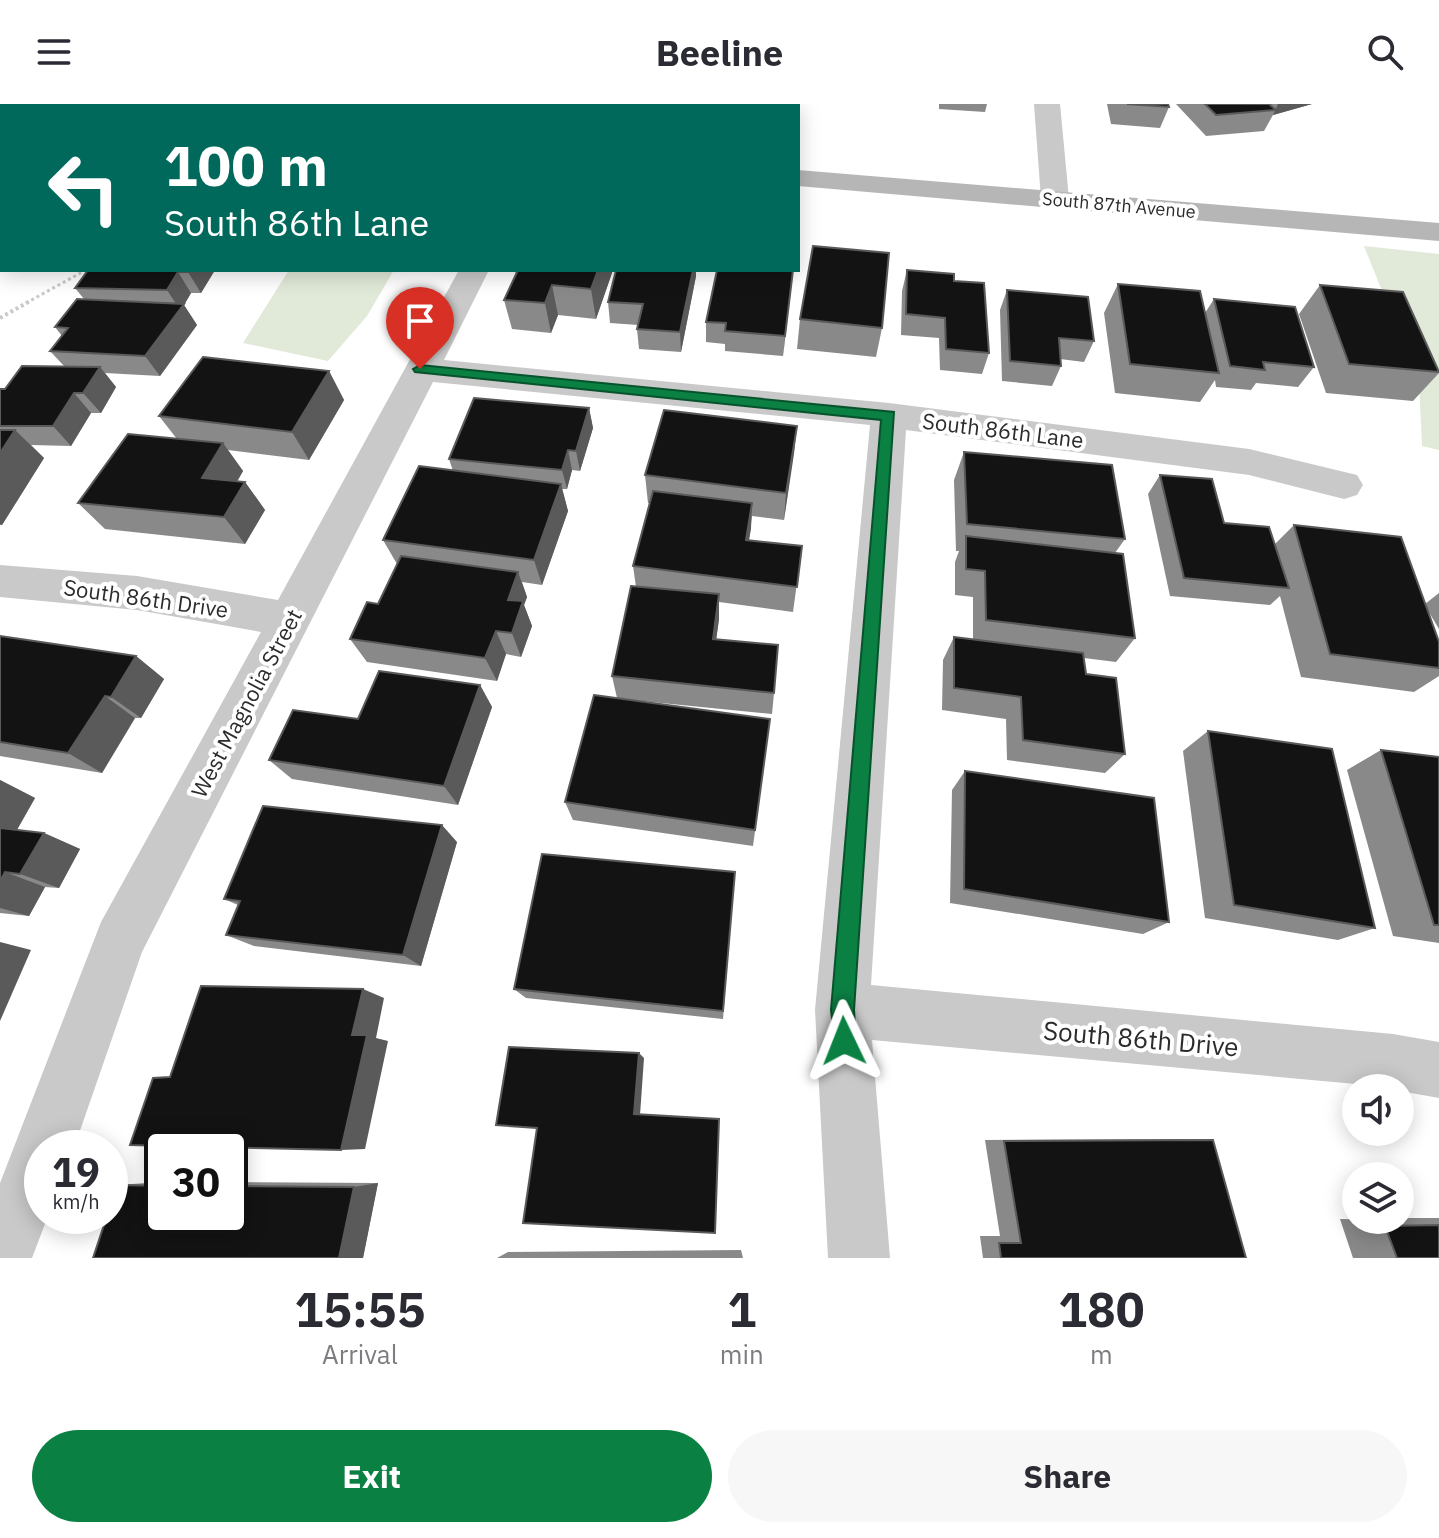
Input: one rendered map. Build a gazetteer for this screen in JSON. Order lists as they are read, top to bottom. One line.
{"streets":{"street":["South 87th Avenue","South 86th Lane","South 86th Drive","West Magnolia Street"]},"crossings":[["South 86th Lane","West Magnolia Street"],["South 86th Drive","West Magnolia Street"]],"page":{"header":"Beeline","turn":["100 m","South 86th Lane"],"speed":"19 km/h","limit":"30","eta":["15:55","Arrival","1","min","180","m"],"buttons":["Exit","Share"]}}
